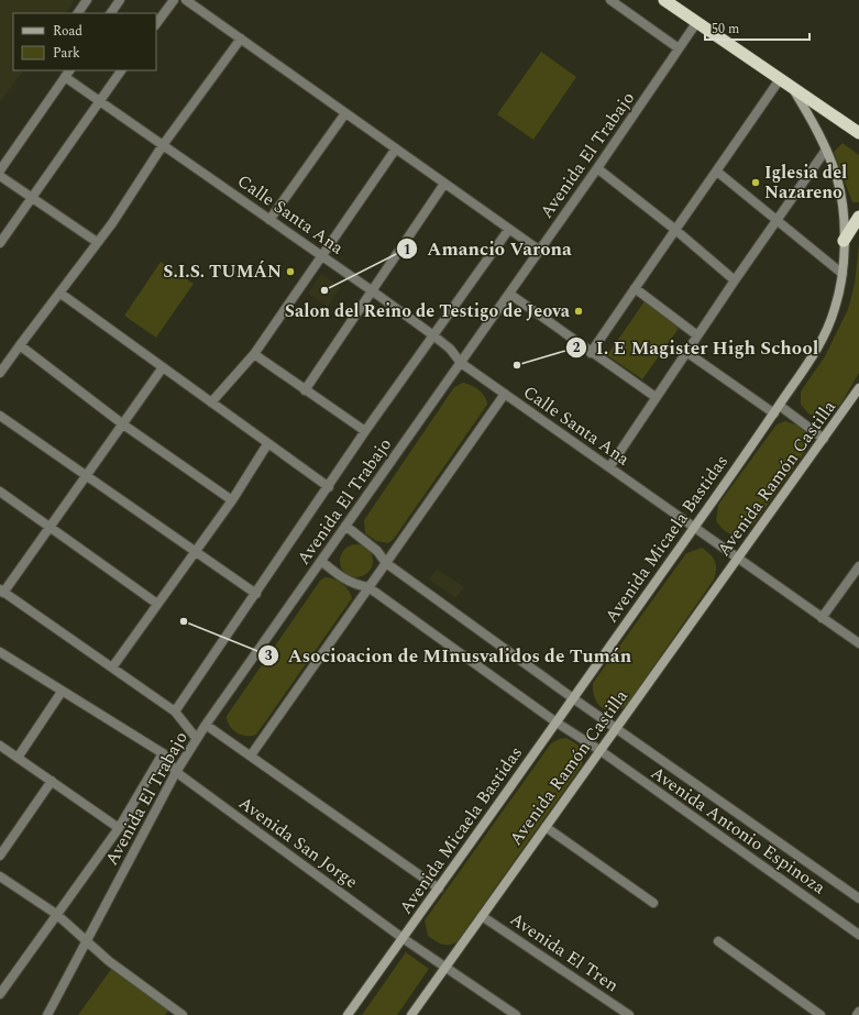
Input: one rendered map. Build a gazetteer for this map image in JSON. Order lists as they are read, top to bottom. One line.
{"streets":{"main road":["Avenida Ramón Castilla","Avenida Micaela Bastidas"],"street":["Avenida El Trabajo","Calle Santa Ana","Avenida Antonio Espinoza","Avenida San Jorge","Avenida El Tren"]},"crossings":[["Avenida El Trabajo","Calle Santa Ana"],["Avenida El Trabajo","Avenida Antonio Espinoza"],["Avenida El Trabajo","Avenida San Jorge"],["Calle Santa Ana","Avenida Ramón Castilla"],["Calle Santa Ana","Avenida Micaela Bastidas"],["Avenida Ramón Castilla","Avenida Antonio Espinoza"],["Avenida Ramón Castilla","Avenida San Jorge"],["Avenida Ramón Castilla","Avenida El Tren"],["Avenida Micaela Bastidas","Avenida Antonio Espinoza"],["Avenida Micaela Bastidas","Avenida San Jorge"]],"places":["Iglesia del Nazareno","S.I.S. TUMÁN","Amancio Varona","Salon del Reino de Testigo de Jeova","I. E Magister High School","Asocioacion de MInusvalidos de Tumán"],"legend":["Road","Park"],"scale_bar":"50 m"}
